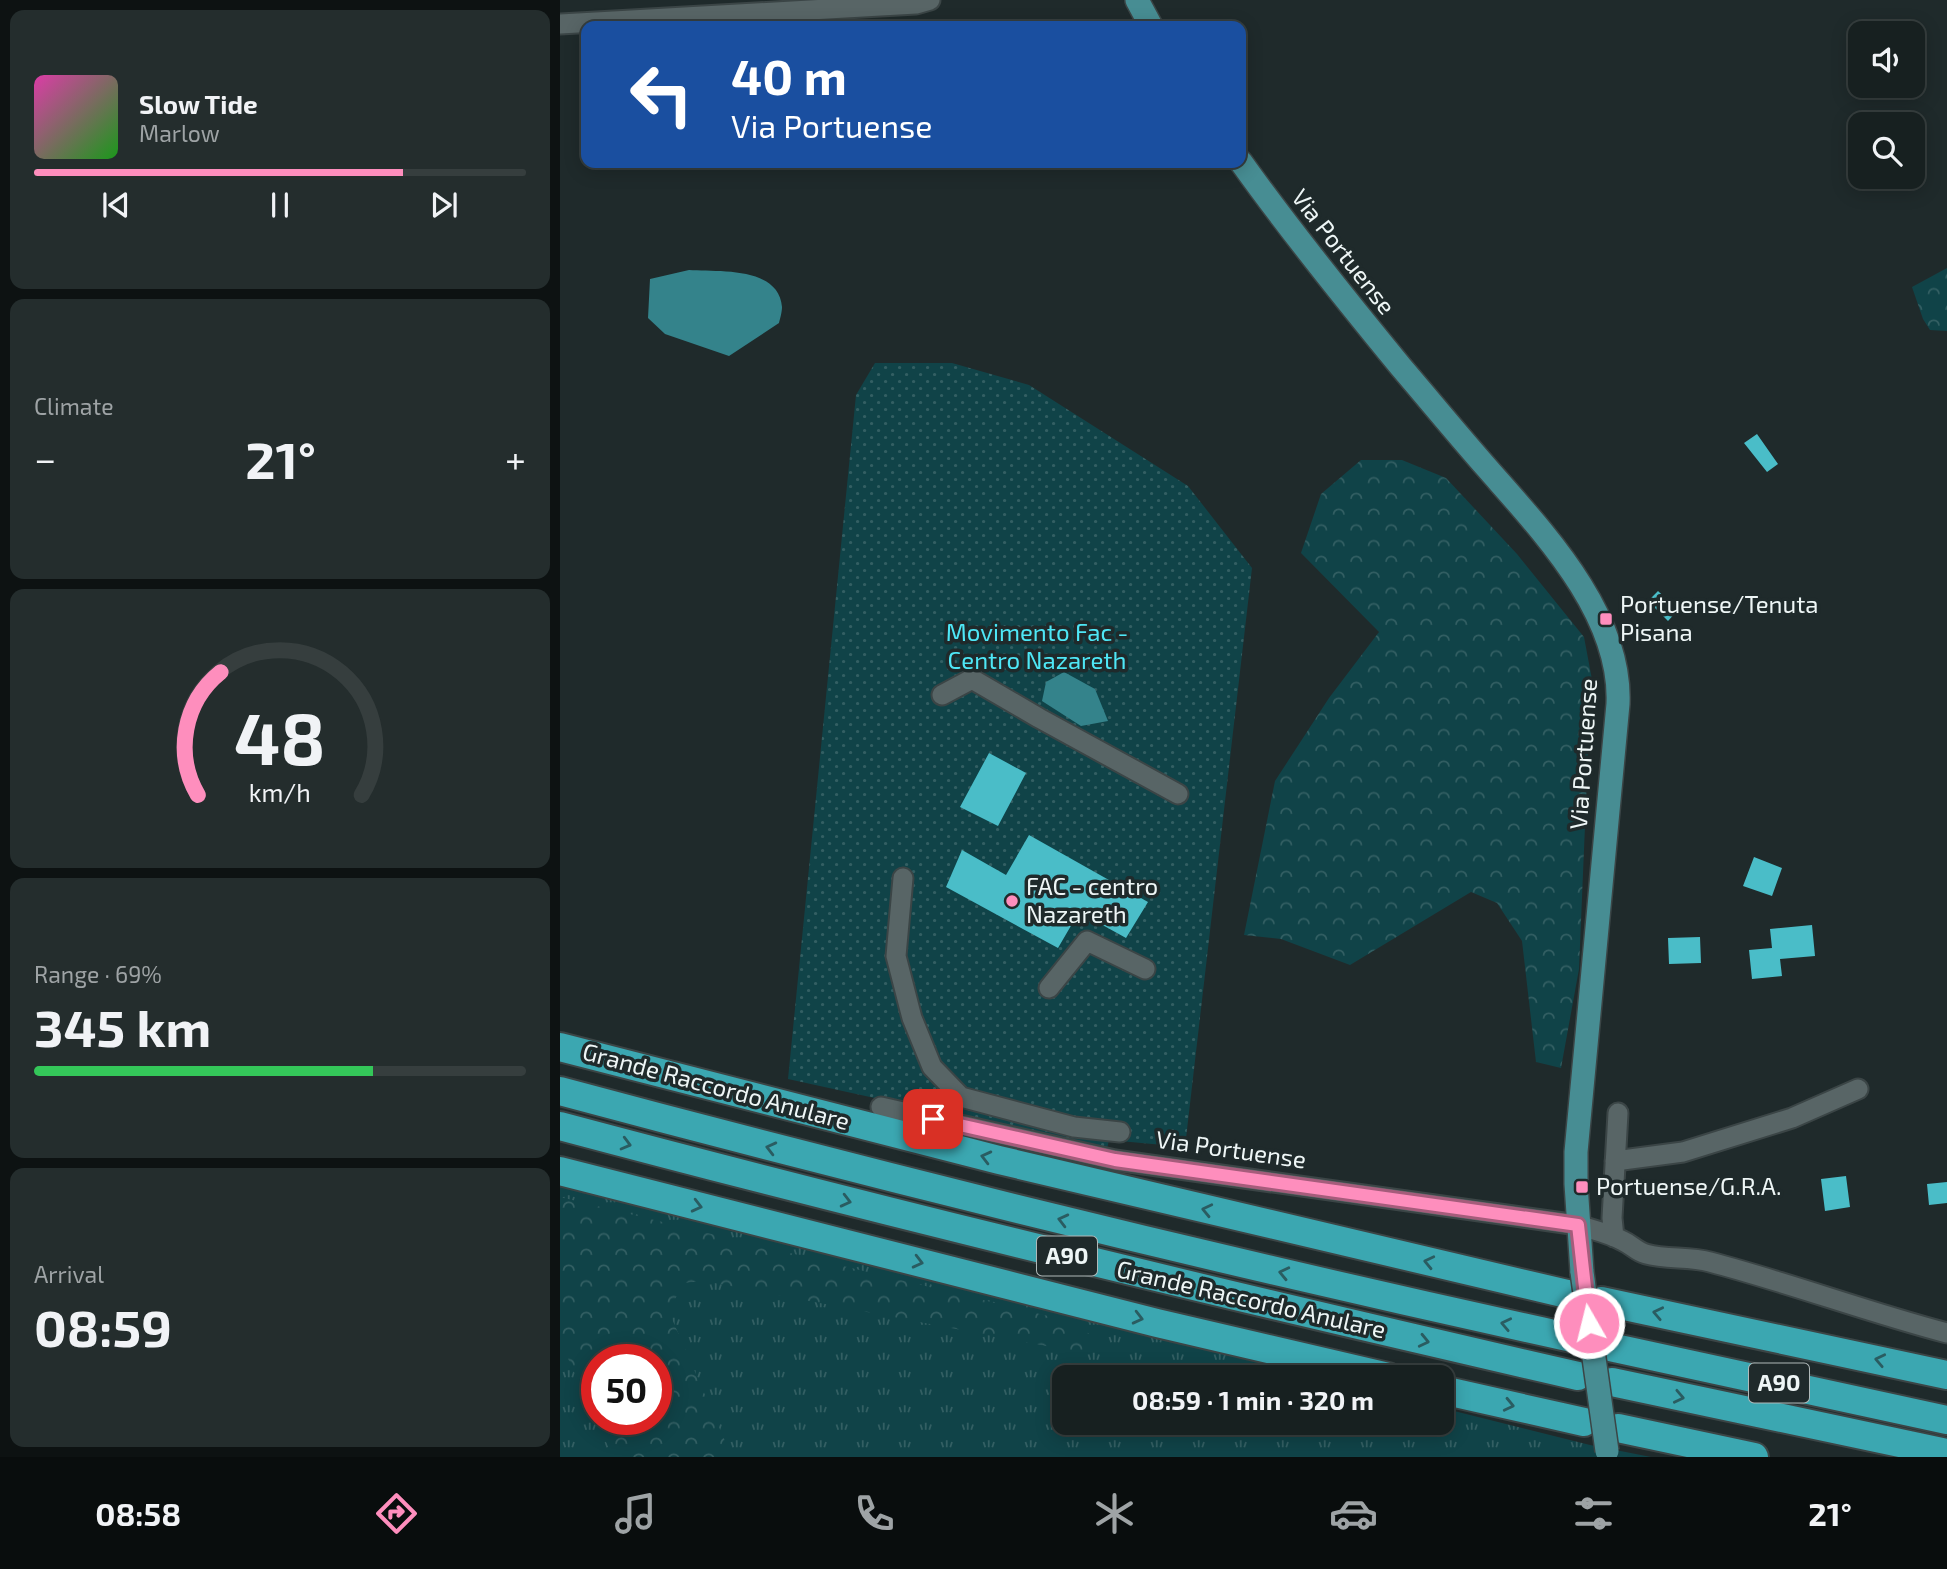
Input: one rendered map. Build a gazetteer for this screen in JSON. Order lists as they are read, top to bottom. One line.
{"streets":{"highway":["Grande Raccordo Anulare","A90"],"main road":["Via Portuense"]},"crossings":[["Via Portuense","Grande Raccordo Anulare"]],"parks":["Movimento Fac - Centro Nazareth"],"places":{"transit":["Portuense/Tenuta Pisana","Portuense/G.R.A."],"other":["FAC - centro Nazareth"]},"page":{"turn":["40 m","Via Portuense"],"song":["Slow Tide","Marlow"],"tile":["Climate",["Range · 69%","345 km"],["Arrival","08:59"]],"heat":["−","21°","+"],"limit":"50","trip":"08:59 · 1 min · 320 m","tabs":["08:58","21°"],"gauge":["48","km/h"]}}
